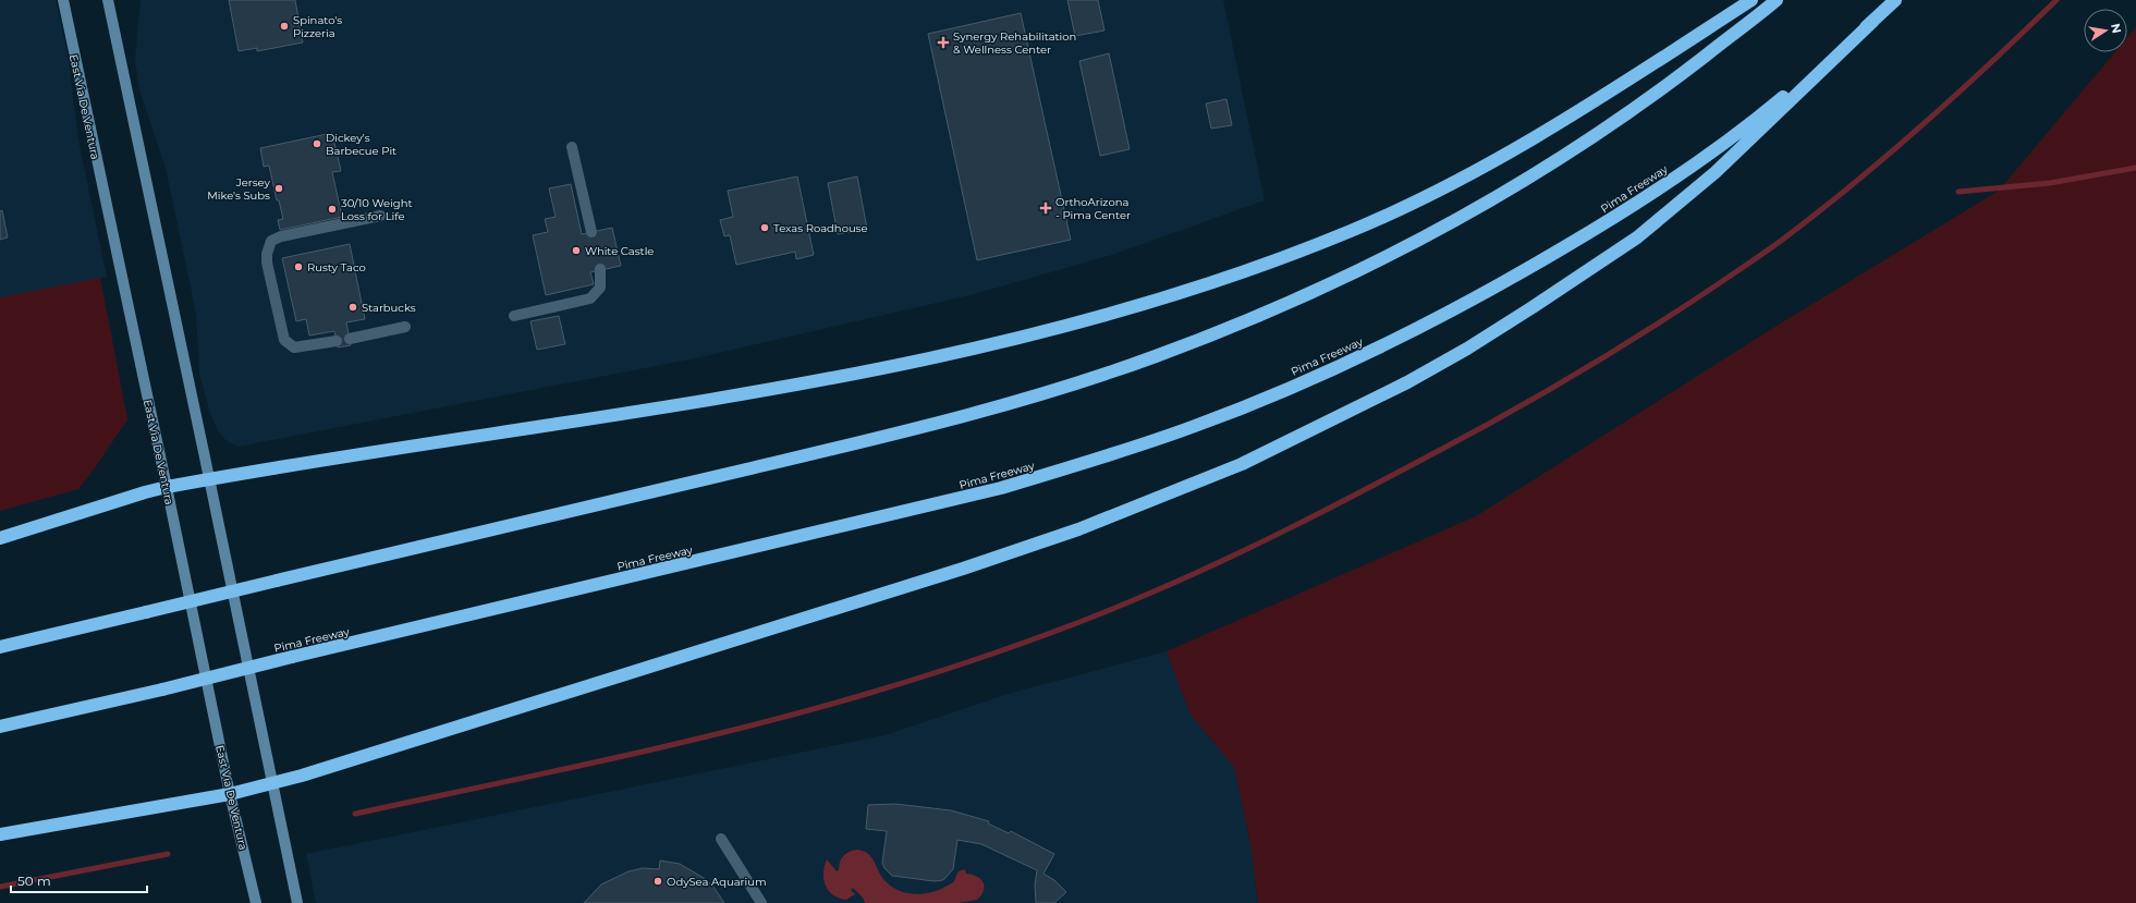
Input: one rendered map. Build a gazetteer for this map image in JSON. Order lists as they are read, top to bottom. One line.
{"streets":{"highway":["Pima Freeway"],"main road":["East Via De Ventura"]},"places":{"other":["Spinato's Pizzeria","Dickey's Barbecue Pit","Jersey Mike's Subs","30/10 Weight Loss for Life","Texas Roadhouse","White Castle","Rusty Taco","Starbucks","OdySea Aquarium"],"health":["Synergy Rehabilitation & Wellness Center","OrthoArizona - Pima Center"]},"scale_bar":"50 m","north":"right"}
